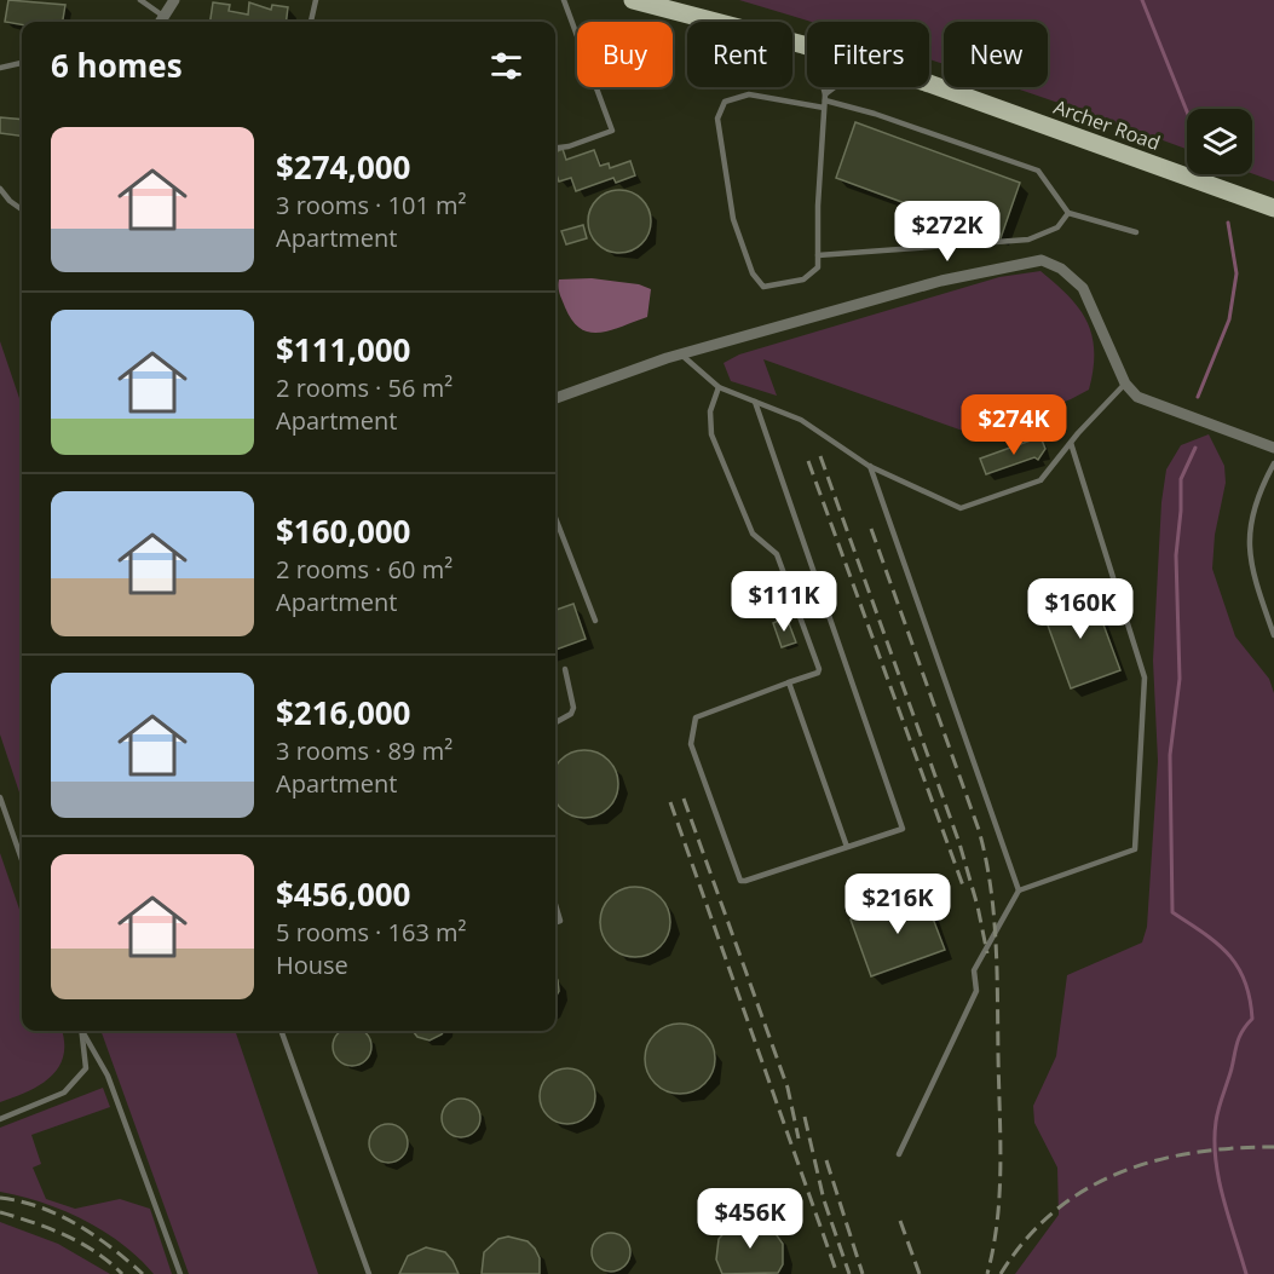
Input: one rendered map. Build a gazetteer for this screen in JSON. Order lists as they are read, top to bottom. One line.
{"streets":{"main road":["Archer Road"]},"page":{"chip":["Buy","Rent","Filters","New"],"heading":"6 homes","list":[{"name":"$274,000","note":"3 rooms · 101 m² · Apartment"},{"name":"$111,000","note":"2 rooms · 56 m² · Apartment"},{"name":"$160,000","note":"2 rooms · 60 m² · Apartment"},{"name":"$216,000","note":"3 rooms · 89 m² · Apartment"},{"name":"$456,000","note":"5 rooms · 163 m² · House"}],"price":["$272K","$274K","$111K","$160K","$216K","$456K"]}}
